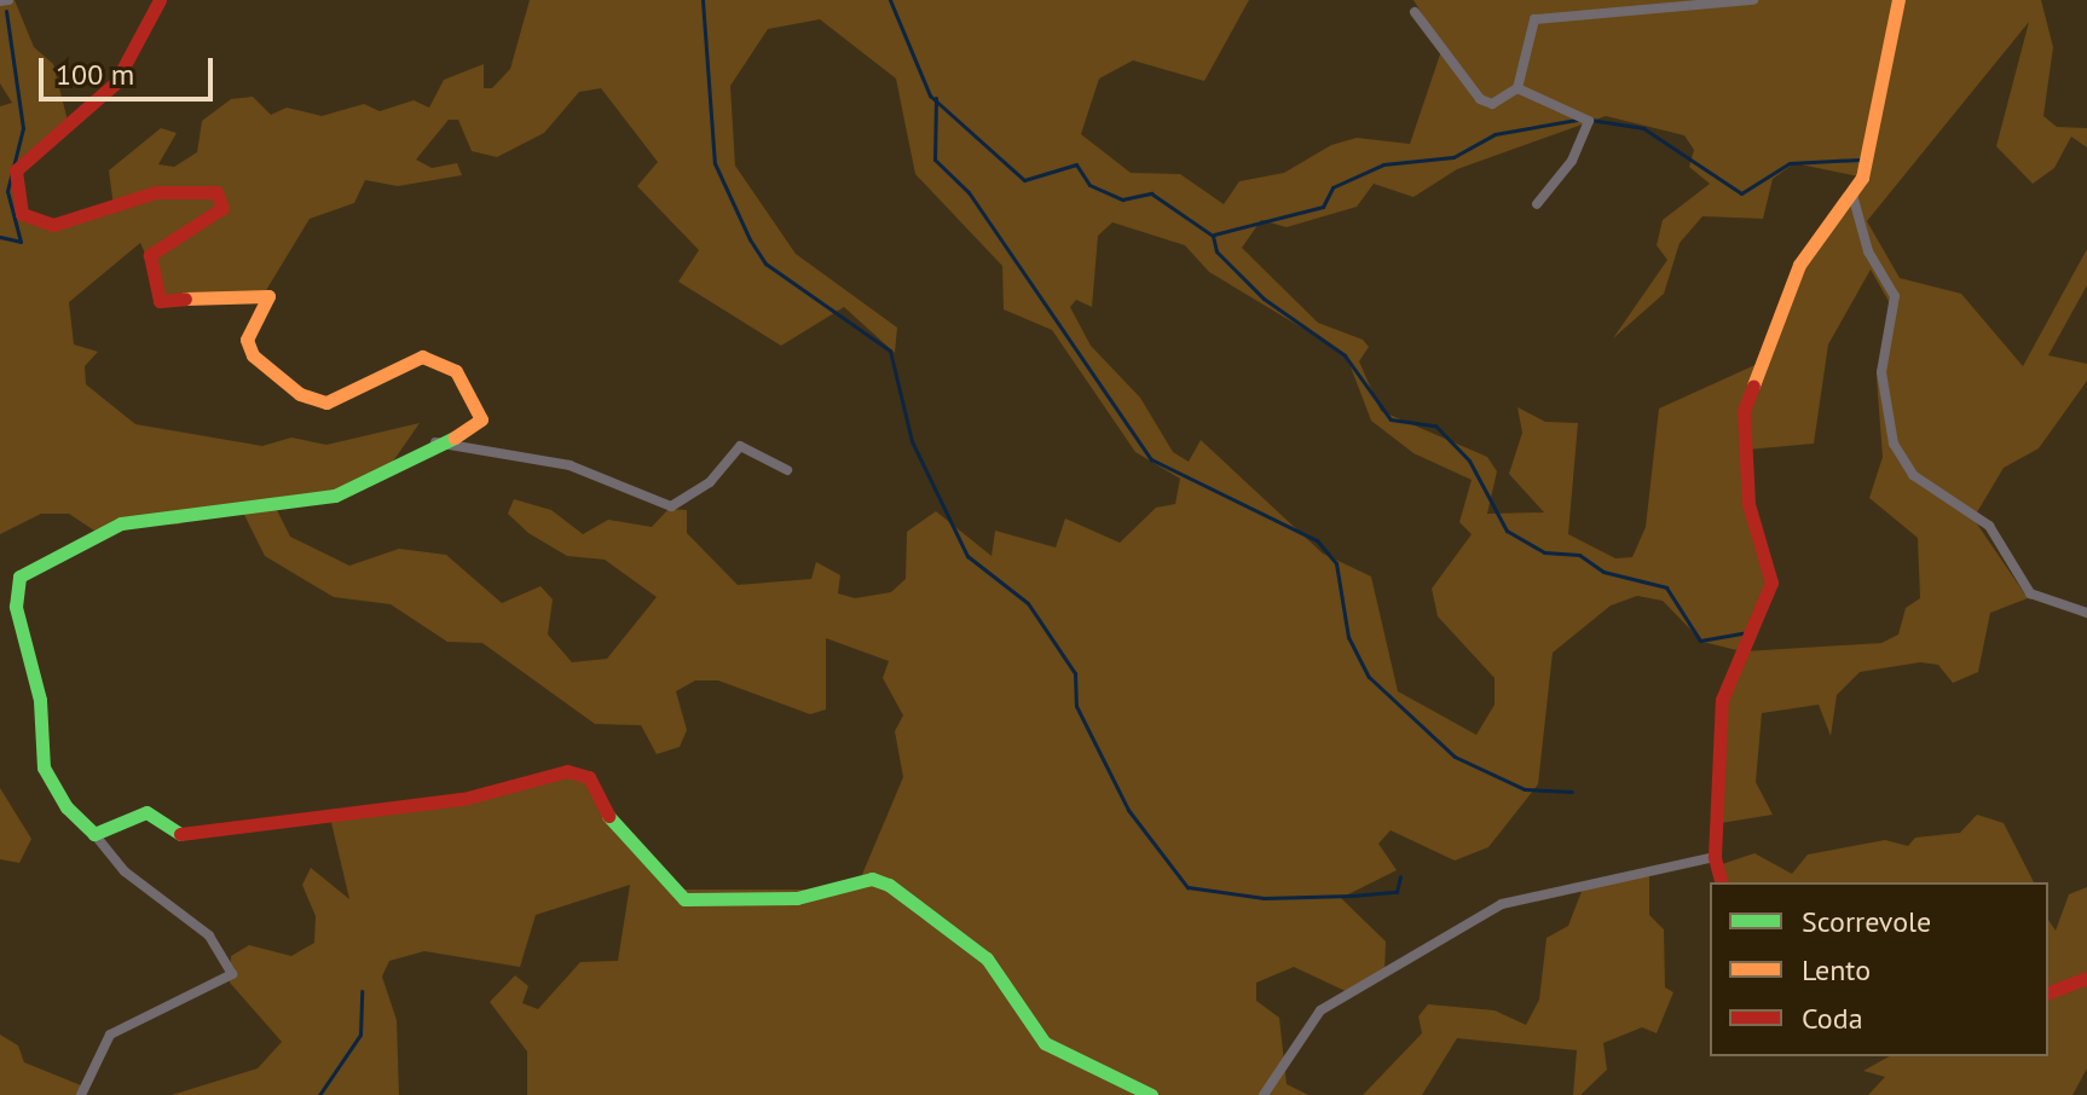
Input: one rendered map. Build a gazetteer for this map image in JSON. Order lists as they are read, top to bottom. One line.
{"legend":["Scorrevole","Lento","Coda"],"scale_bar":"100 m"}
